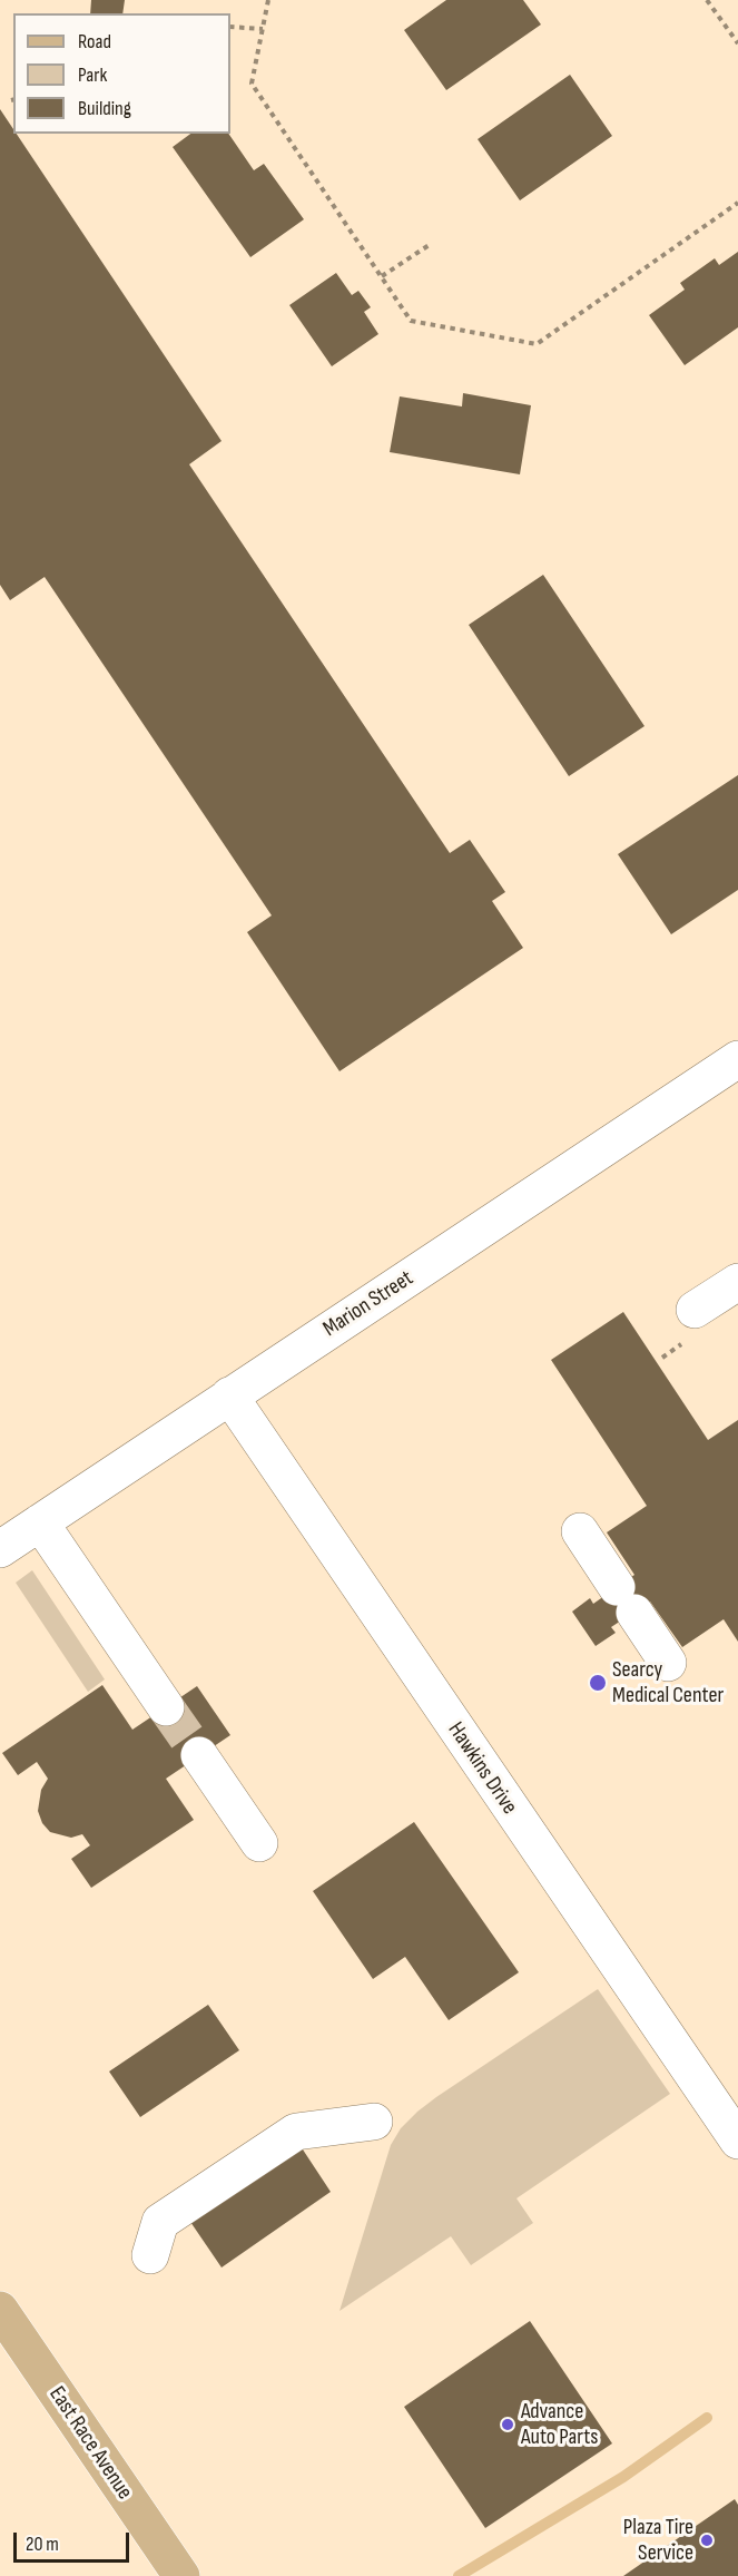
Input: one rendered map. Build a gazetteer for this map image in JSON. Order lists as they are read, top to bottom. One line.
{"streets":{"main road":["East Race Avenue"],"street":["Marion Street","Hawkins Drive"]},"crossings":[["Marion Street","Hawkins Drive"]],"places":["Searcy Medical Center","Advance Auto Parts","Plaza Tire Service"],"legend":["Road","Park","Building"],"scale_bar":"20 m"}
